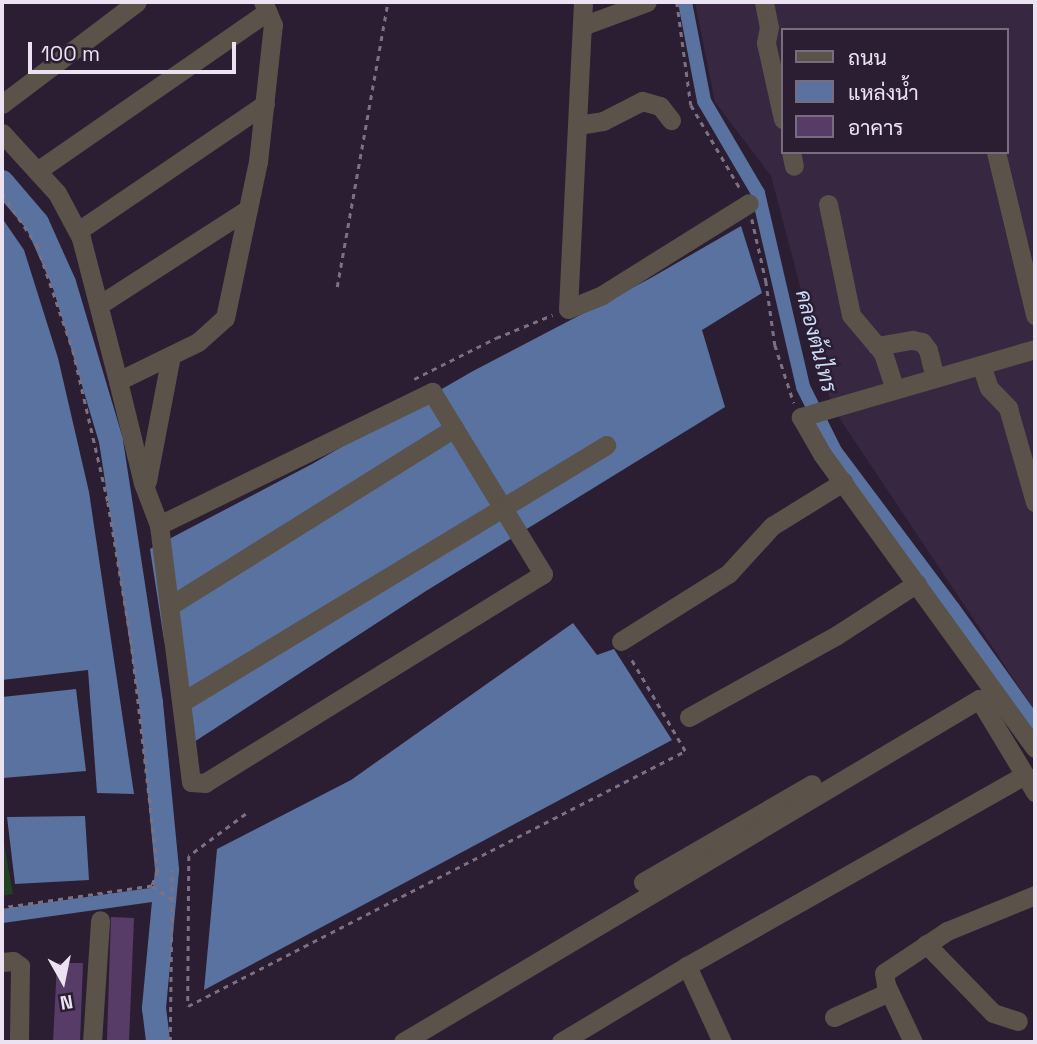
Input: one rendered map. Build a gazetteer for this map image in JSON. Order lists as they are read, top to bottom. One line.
{"water":["คลองต้นไทร"],"legend":["ถนน","แหล่งน้ำ","อาคาร"],"scale_bar":"100 m","north":"bottom"}
